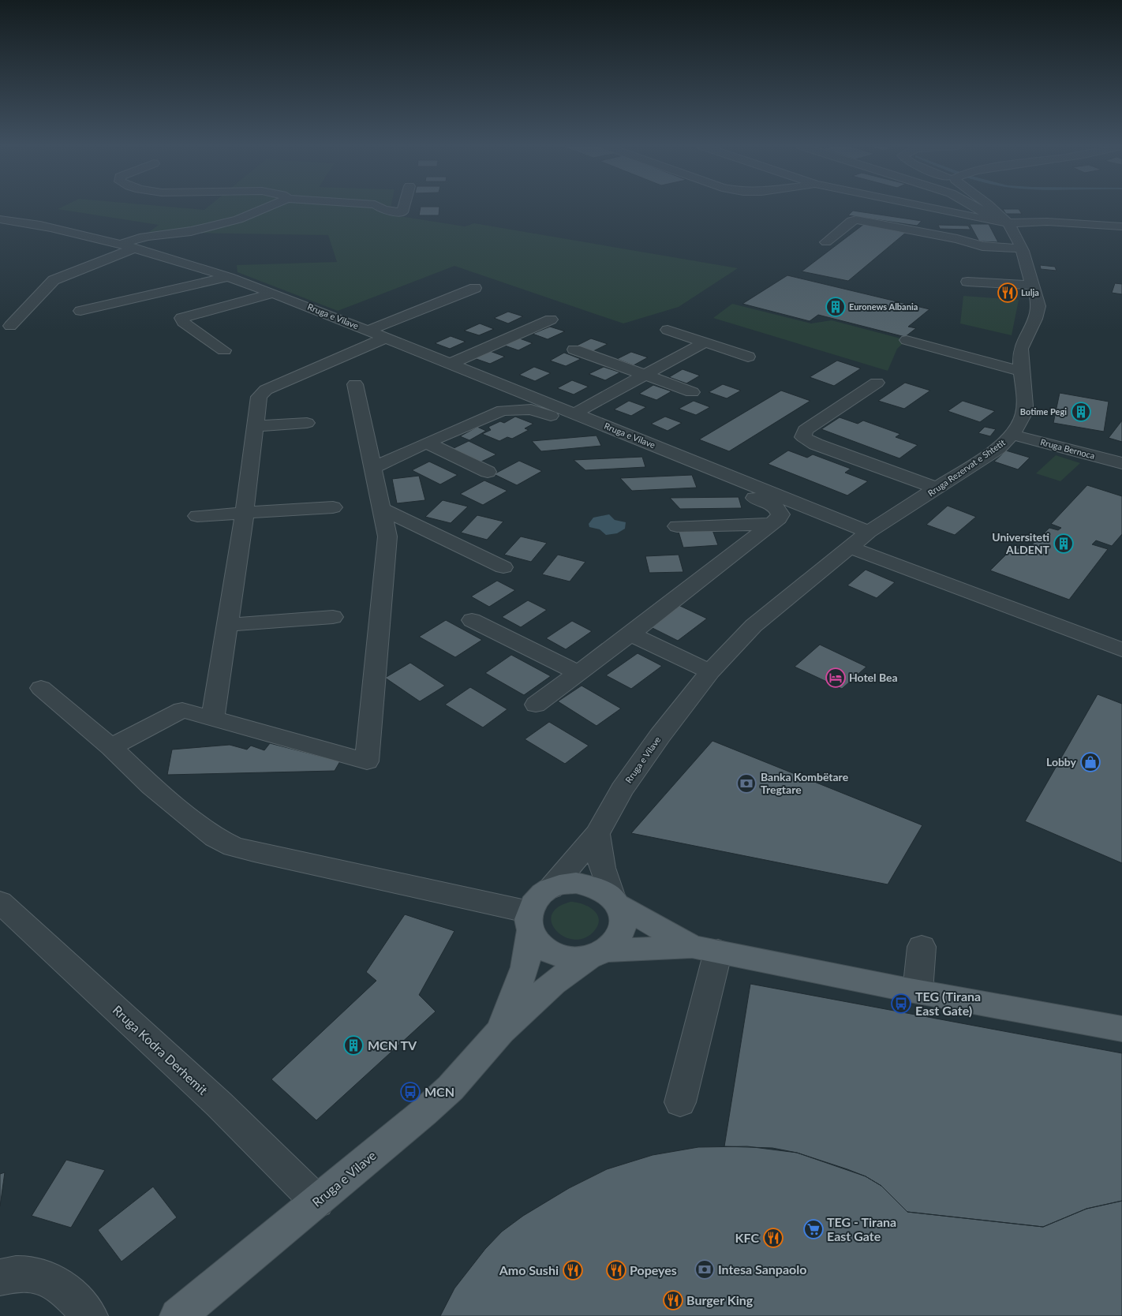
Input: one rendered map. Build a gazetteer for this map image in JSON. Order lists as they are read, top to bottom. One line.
{"streets":{"main road":["Rruga e Vilave"],"street":["Rruga Bernoca","Rruga Rezervat e Shtetit","Rruga Kodra Derhemit"]},"crossings":[["Rruga e Vilave","Rruga Rezervat e Shtetit"],["Rruga e Vilave","Rruga Kodra Derhemit"],["Rruga Bernoca","Rruga Rezervat e Shtetit"]],"places":{"restaurant":["Lulja","KFC","Amo Sushi","Popeyes","Burger King"],"building":["Euronews Albania","Botime Pegi","Universiteti ALDENT","MCN TV"],"hotel":["Hotel Bea"],"shop":["Lobby"],"bank":["Banka Kombëtare Tregtare","Intesa Sanpaolo"],"bus stop":["TEG (Tirana East Gate)","MCN"],"supermarket":["TEG - Tirana East Gate"]}}
